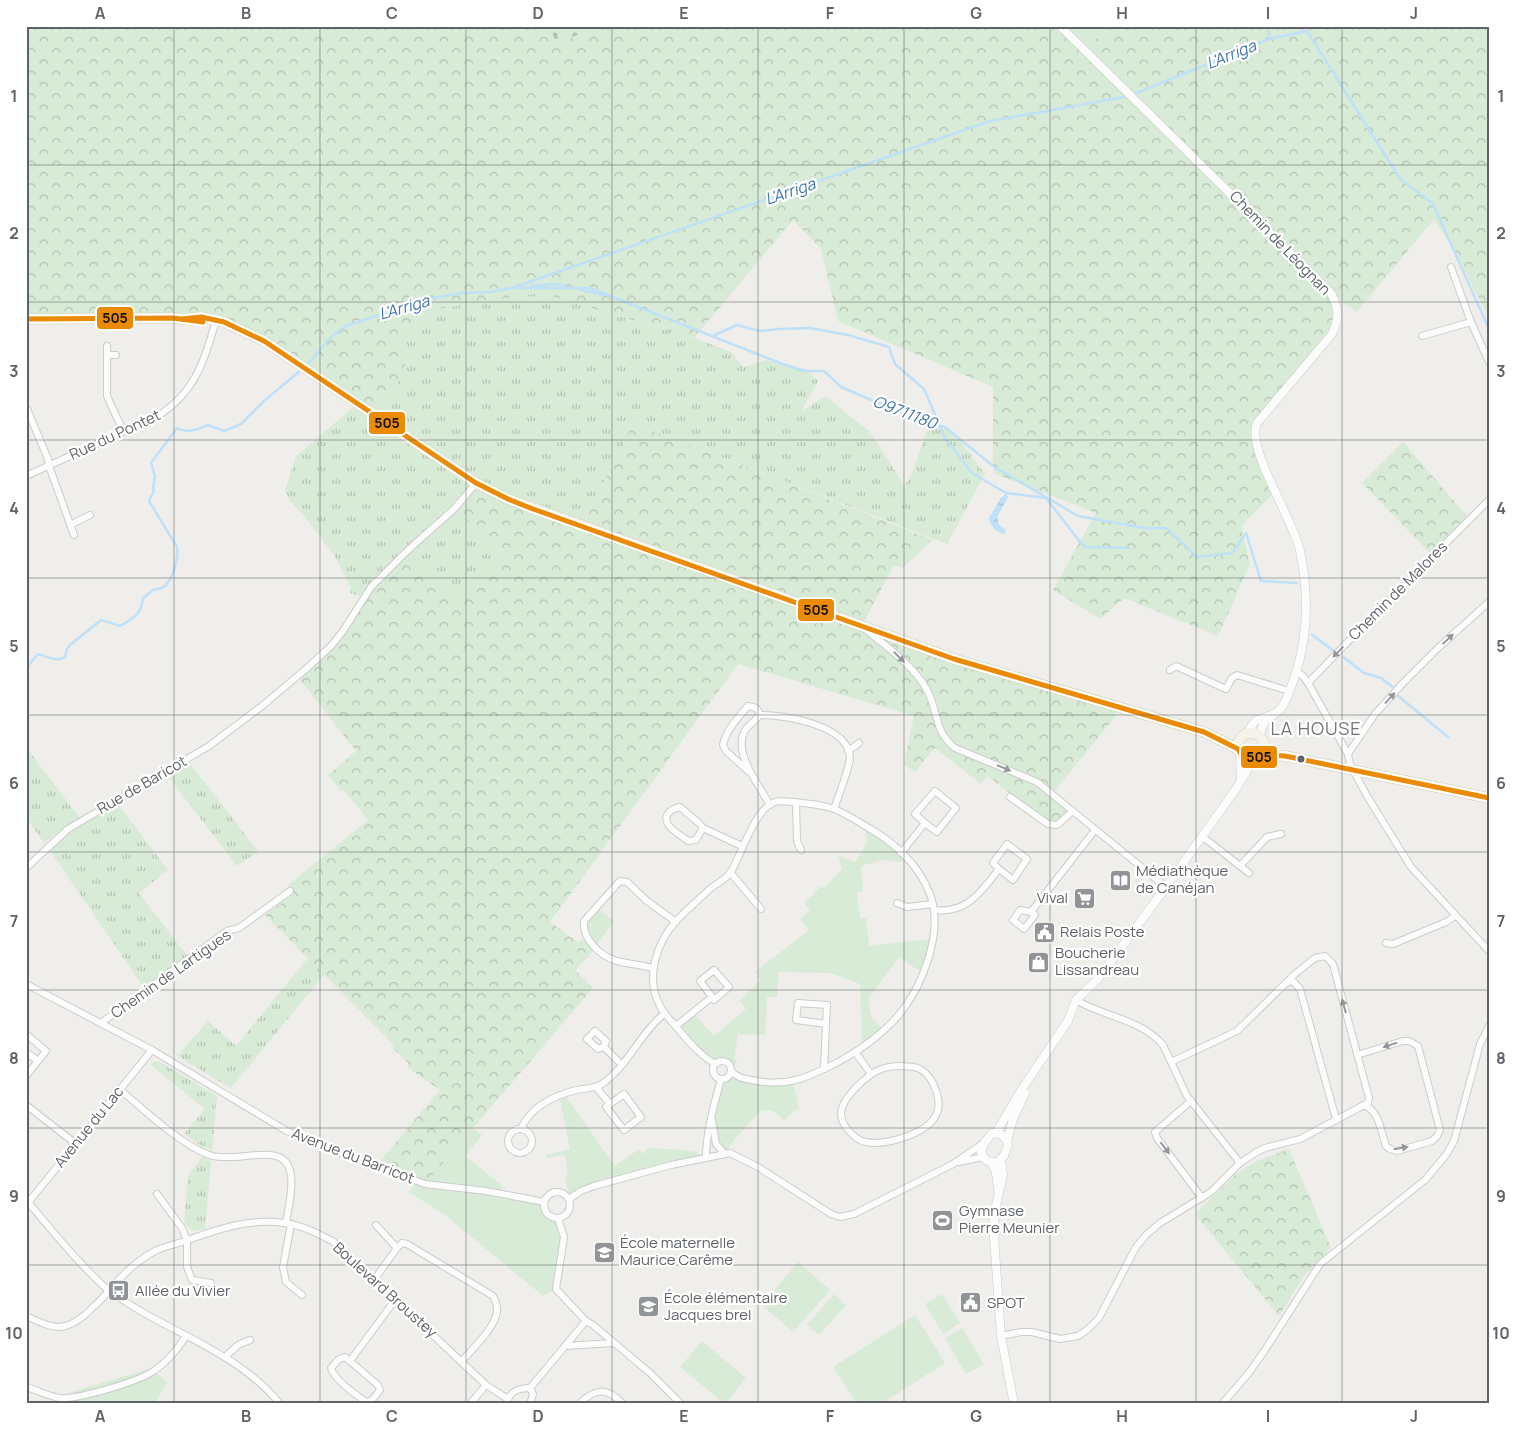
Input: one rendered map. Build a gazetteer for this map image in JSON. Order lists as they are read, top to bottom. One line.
{"streets":{"street":["Chemin de Léognan","Rue du Pontet","Chemin de Malores","Rue de Baricot","Chemin de Lartigues","Avenue du Lac","Avenue du Barricot","Boulevard Broustey"]},"crossings":[["Chemin de Lartigues","Avenue du Barricot"],["Avenue du Lac","Avenue du Barricot"]],"one_way":["Chemin de Malores"],"districts":["LA HOUSE"],"water":["L'Arriga","O9711180"],"places":{"library":["Médiathèque de Canéjan"],"supermarket":["Vival"],"public building":["Relais Poste","SPOT"],"shop":["Boucherie Lissandreau"],"sports":["Gymnase Pierre Meunier"],"school or university":["École maternelle Maurice Carême","École élémentaire Jacques brel"],"bus stop":["Allée du Vivier"]},"lines":["transit line 505"],"grid":{"columns":["A","B","C","D","E","F","G","H","I","J"],"rows":["1","2","3","4","5","6","7","8","9","10"]}}
